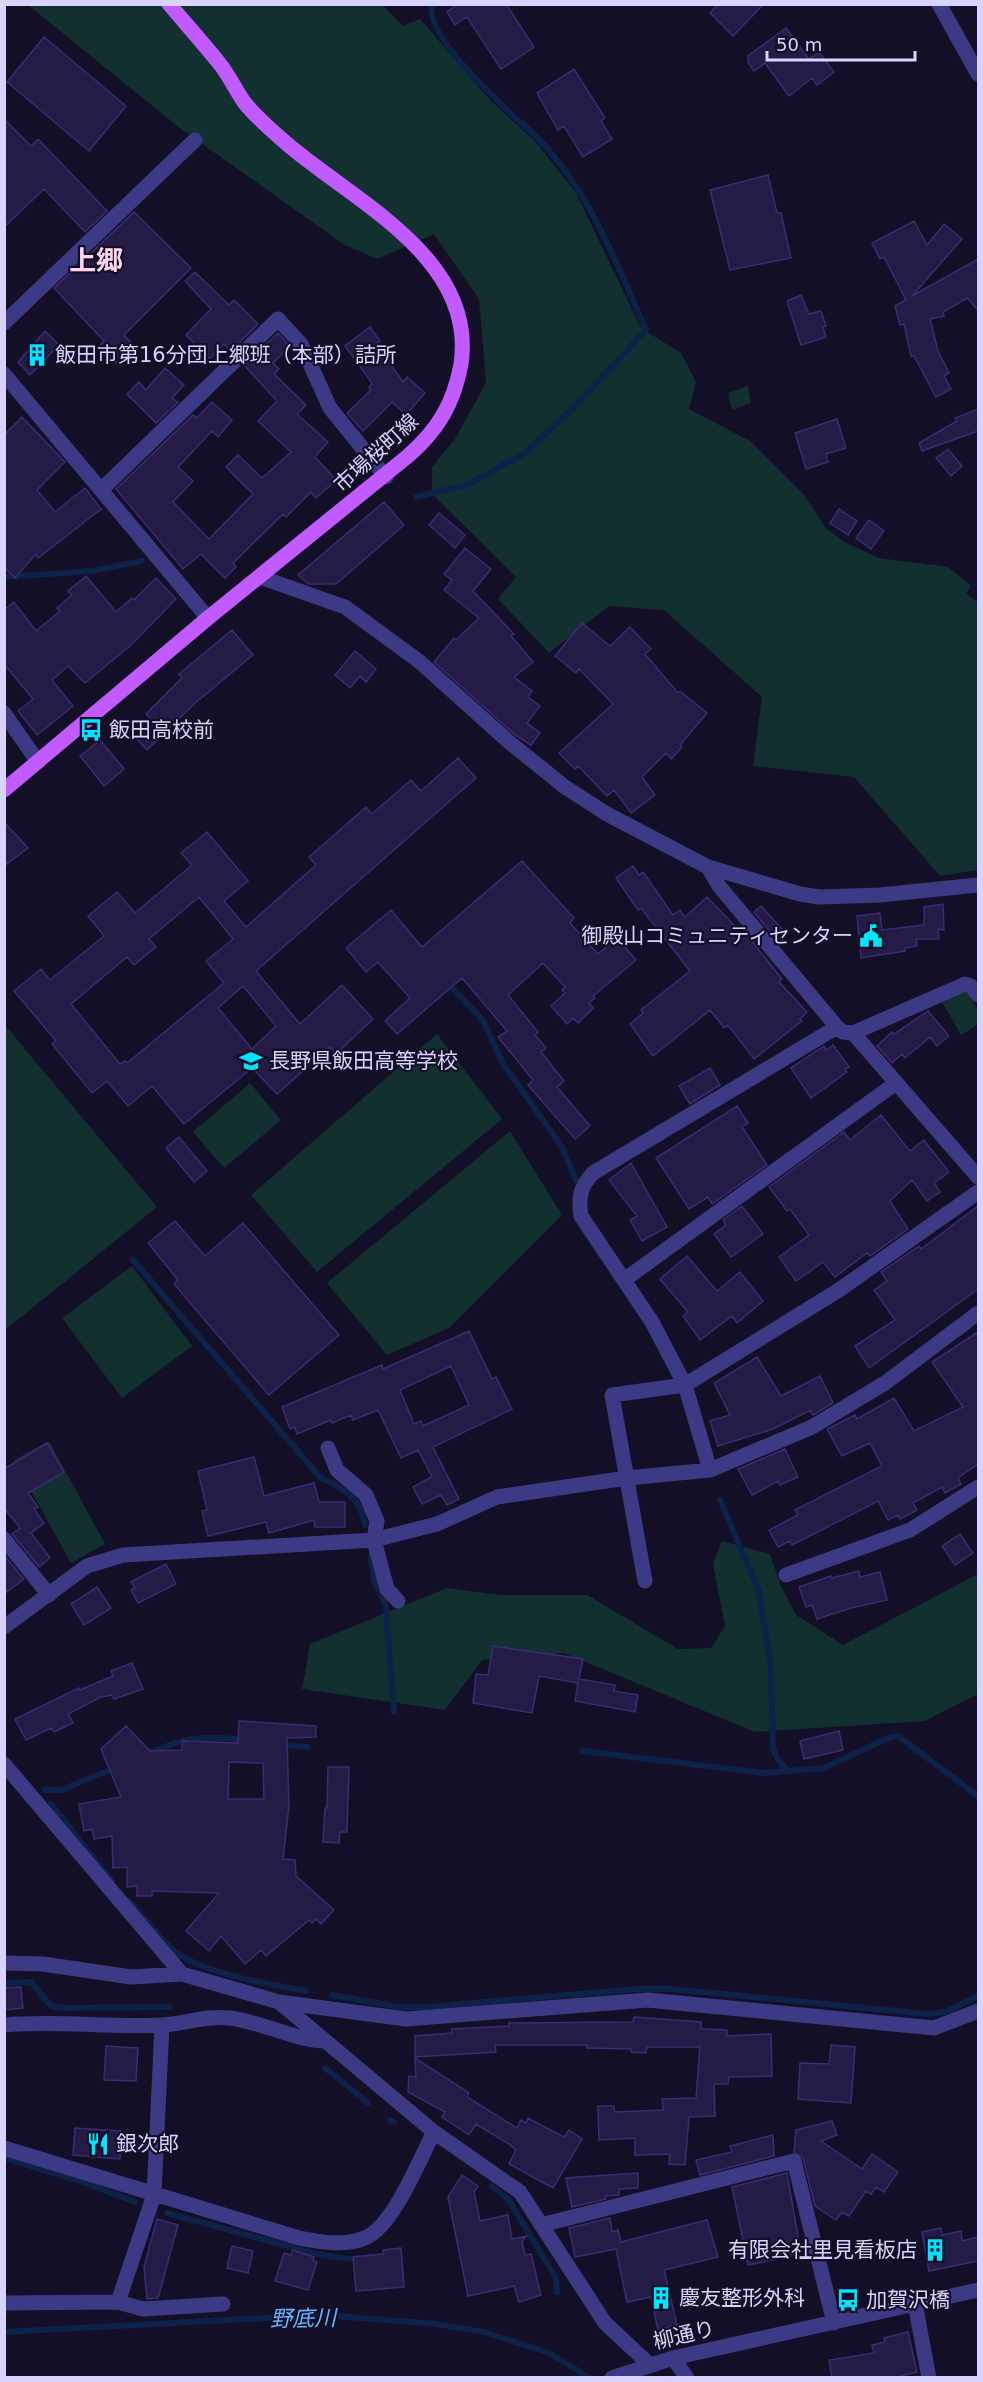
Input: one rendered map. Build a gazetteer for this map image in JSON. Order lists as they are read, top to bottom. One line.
{"streets":{"main road":["市場桜町線"],"street":["柳通り"]},"districts":["上郷"],"water":["野底川"],"places":{"building":["飯田市第16分団上郷班（本部）詰所","有限会社里見看板店","慶友整形外科"],"bus stop":["飯田高校前","加賀沢橋"],"public building":["御殿山コミュニティセンター"],"school or university":["長野県飯田高等学校"],"restaurant":["銀次郎"]},"scale_bar":"50 m"}
